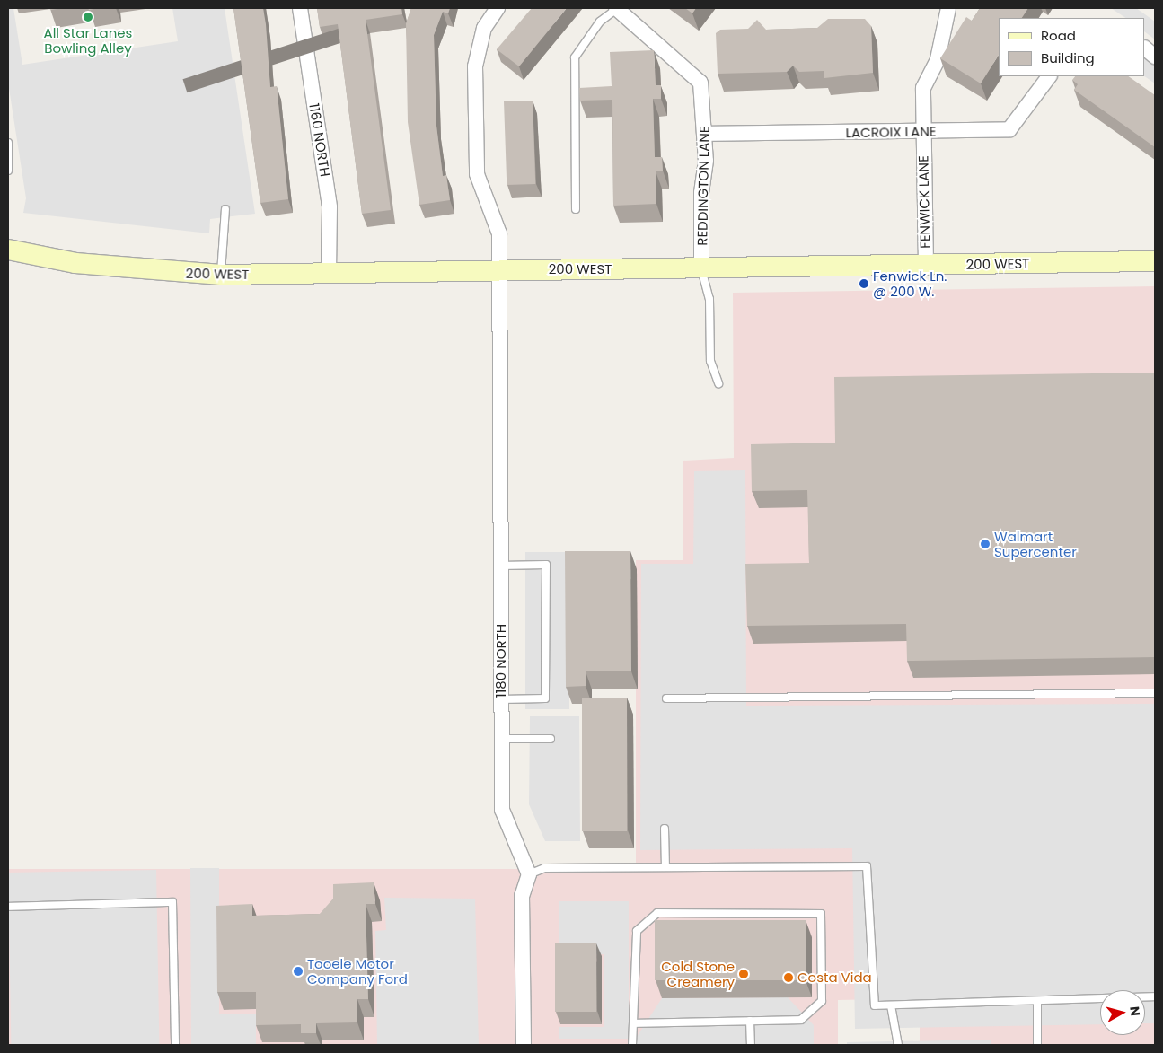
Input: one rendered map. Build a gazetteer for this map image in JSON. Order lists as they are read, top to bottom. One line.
{"streets":{"street":["LACROIX LANE","1160 NORTH","REDDINGTON LANE","FENWICK LANE","200 WEST","1180 NORTH"]},"crossings":[["LACROIX LANE","REDDINGTON LANE"],["LACROIX LANE","FENWICK LANE"],["1160 NORTH","200 WEST"],["REDDINGTON LANE","200 WEST"],["FENWICK LANE","200 WEST"],["200 WEST","1180 NORTH"]],"places":["All Star Lanes Bowling Alley","Fenwick Ln. @ 200 W.","Walmart Supercenter","Tooele Motor Company Ford","Cold Stone Creamery","Costa Vida"],"legend":["Road","Building"],"north":"right"}
